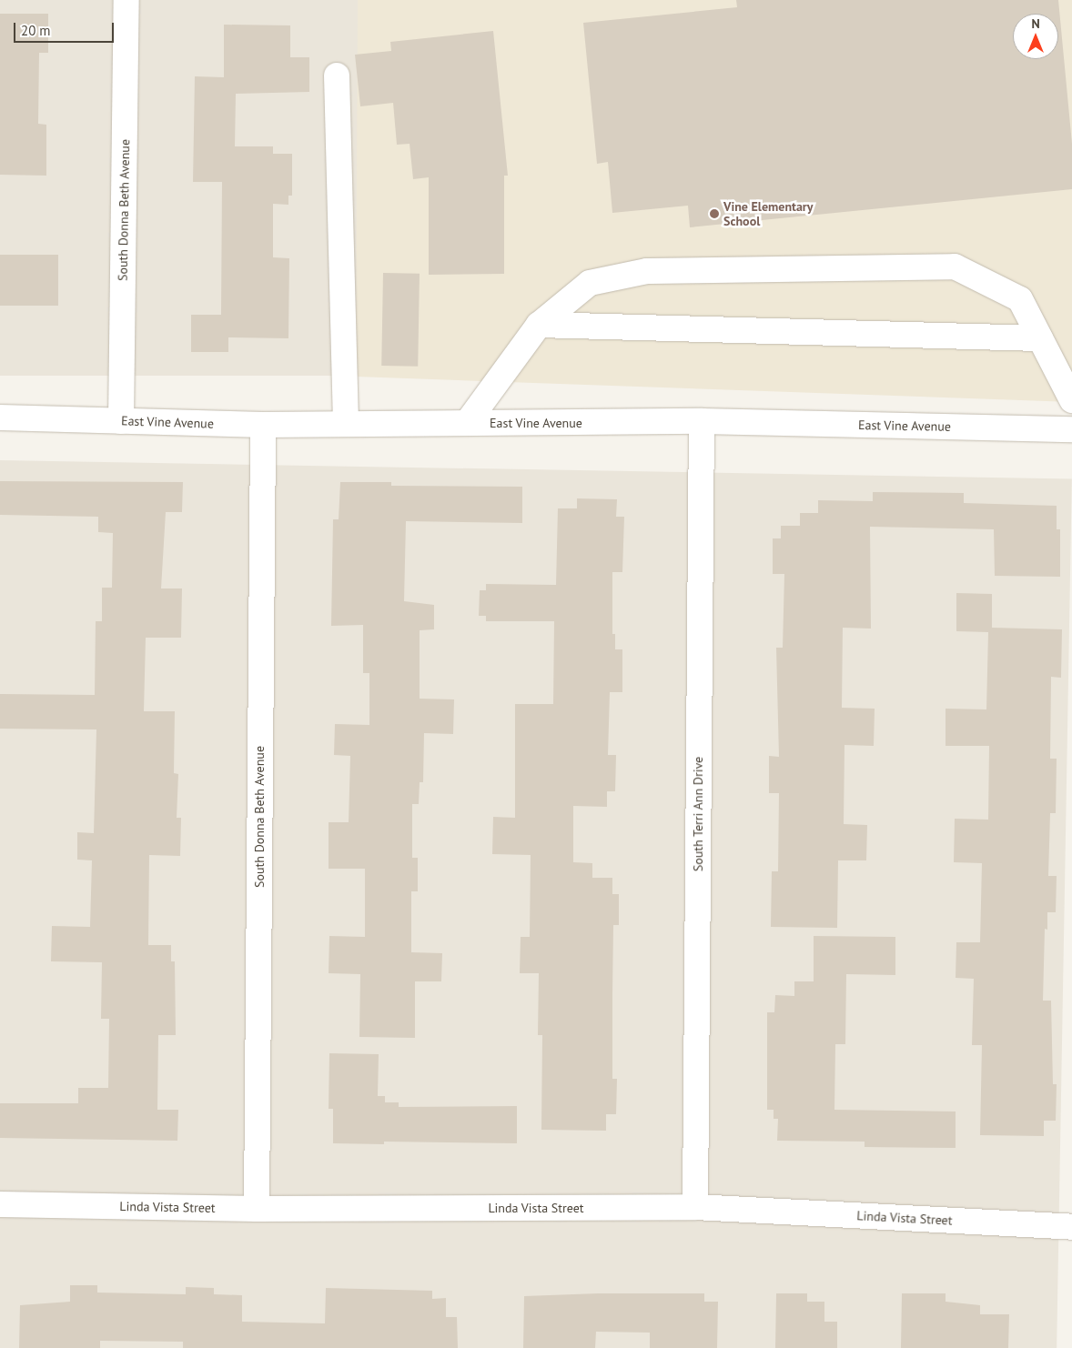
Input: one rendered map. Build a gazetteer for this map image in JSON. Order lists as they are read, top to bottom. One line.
{"streets":{"street":["South Donna Beth Avenue","East Vine Avenue","South Terri Ann Drive","Linda Vista Street"]},"crossings":[["South Donna Beth Avenue","East Vine Avenue"],["South Donna Beth Avenue","Linda Vista Street"],["East Vine Avenue","South Terri Ann Drive"],["South Terri Ann Drive","Linda Vista Street"]],"places":["Vine Elementary School"],"scale_bar":"20 m","north":"top"}
